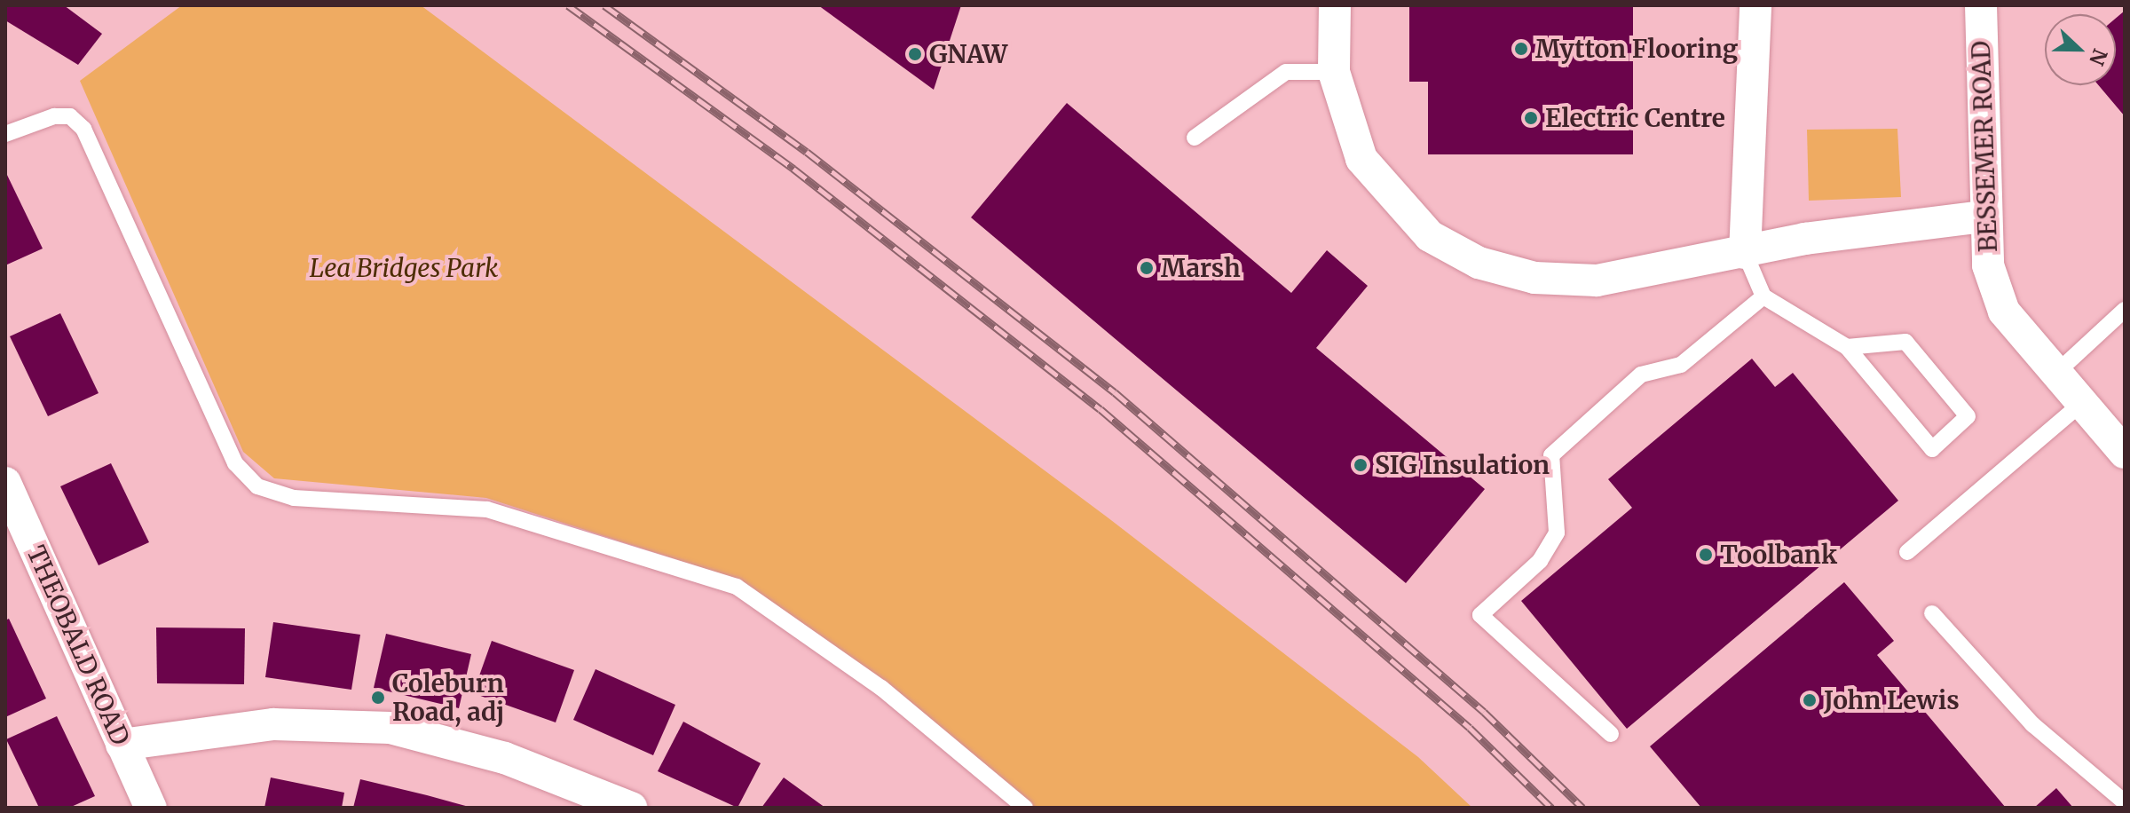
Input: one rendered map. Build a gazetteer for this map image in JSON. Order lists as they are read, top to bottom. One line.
{"streets":{"street":["BESSEMER ROAD","THEOBALD ROAD"]},"parks":["Lea Bridges Park"],"places":["Mytton Flooring","GNAW","Electric Centre","Marsh","SIG Insulation","Toolbank","Coleburn Road, adj","John Lewis"],"north":"right"}
